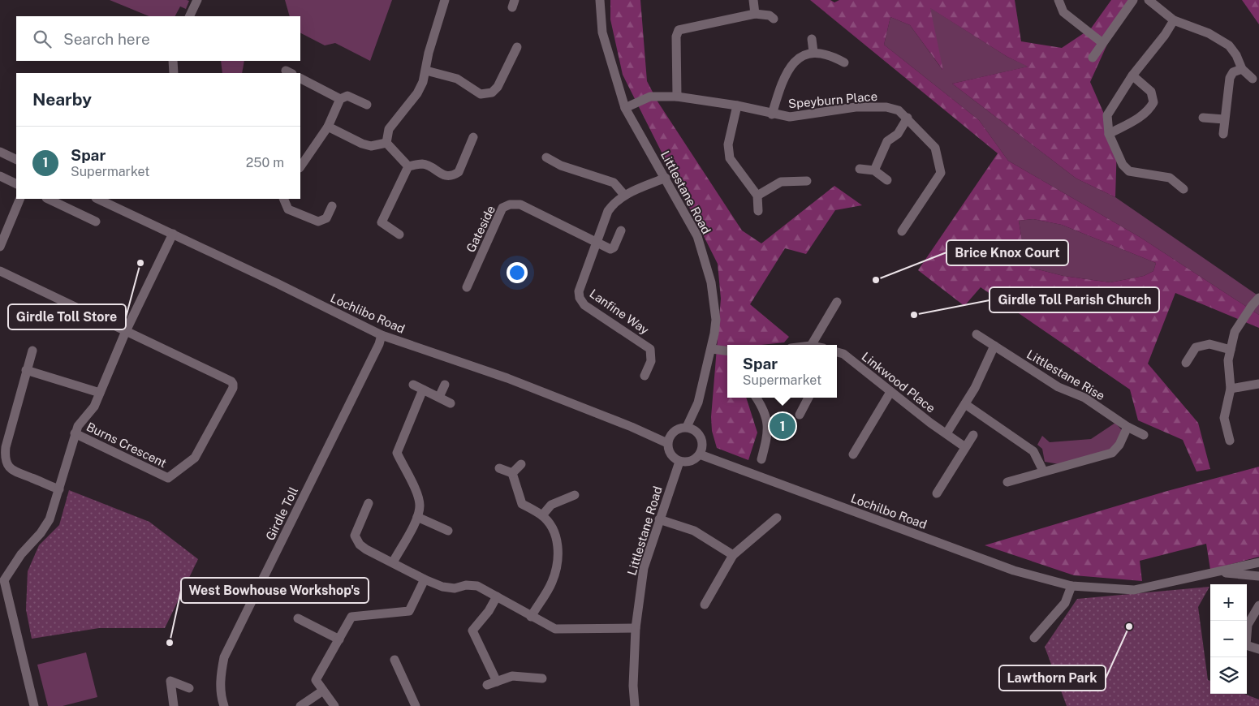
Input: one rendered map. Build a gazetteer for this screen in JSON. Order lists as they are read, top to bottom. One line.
{"streets":{"street":["Speyburn Place","Littlestane Road","Gateside","Lanfine Way","Lochlibo Road","Littlestane Rise","Linkwood Place","Burns Crescent","Lochilbo Road","Girdle Toll"]},"crossings":[["Speyburn Place","Littlestane Road"],["Littlestane Road","Lochilbo Road"],["Gateside","Lanfine Way"],["Lochlibo Road","Burns Crescent"],["Lochlibo Road","Girdle Toll"]],"places":["Girdle Toll Store","Brice Knox Court","Girdle Toll Parish Church","Lawthorn Park","West Bowhouse Workshop's"],"page":{"search":"Search here","heading":"Nearby","list":[{"mark":"1","name":"Spar","note":"Supermarket","value":"250 m"}],"popup":["Spar","Supermarket"],"pins":"1","map_buttons":["+","−"]}}
